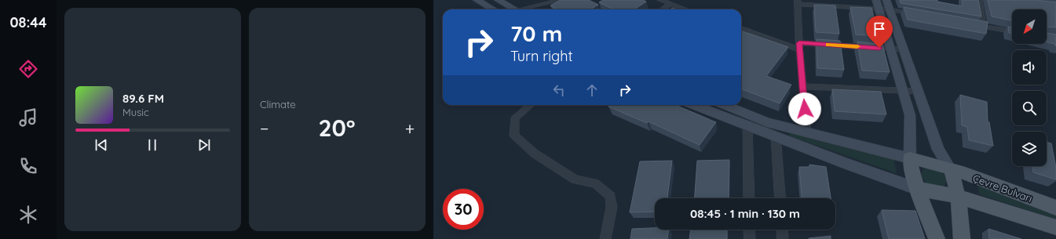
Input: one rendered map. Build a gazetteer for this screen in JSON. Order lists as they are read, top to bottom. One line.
{"streets":{"main road":["Çevre Bulvarı"]},"north":"bottom left","page":{"tabs":"08:44","tile":"Climate","turn":["70 m","Turn right"],"song":["89.6 FM","Music"],"heat":["−","20°","+"],"limit":"30","trip":"08:45 · 1 min · 130 m"}}
